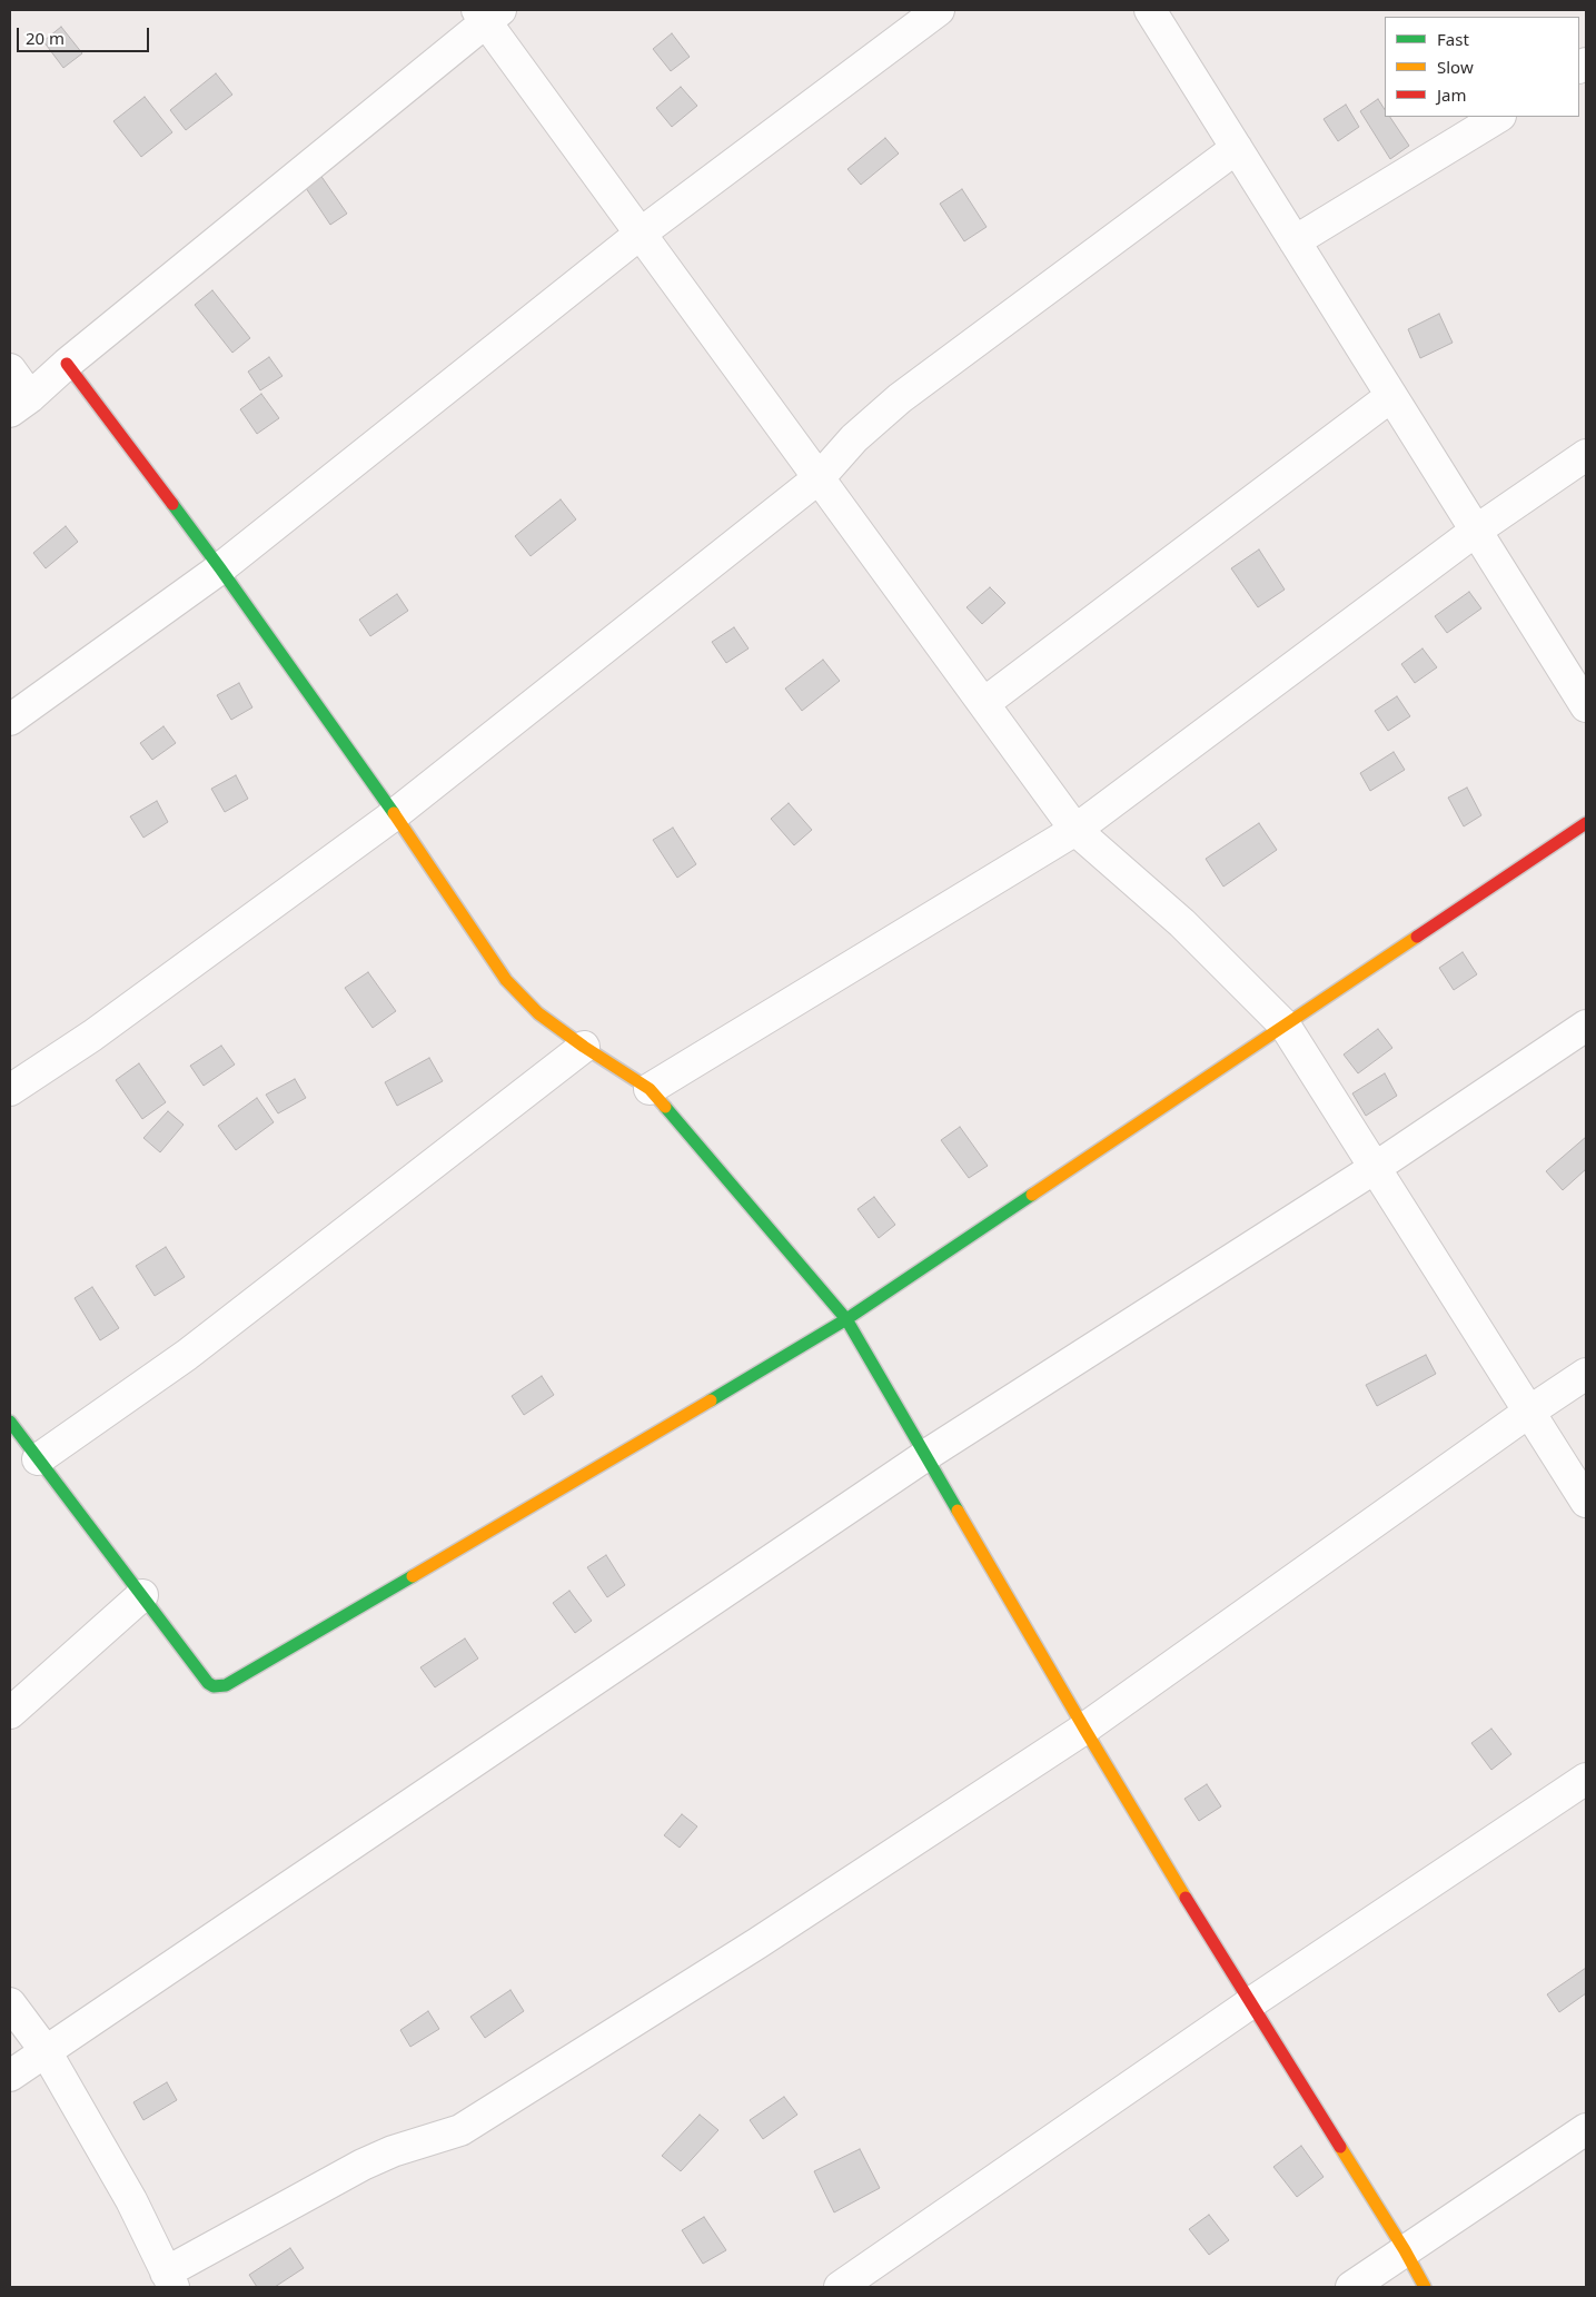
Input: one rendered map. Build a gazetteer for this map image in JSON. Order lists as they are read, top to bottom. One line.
{"legend":["Fast","Slow","Jam"],"scale_bar":"20 m"}
